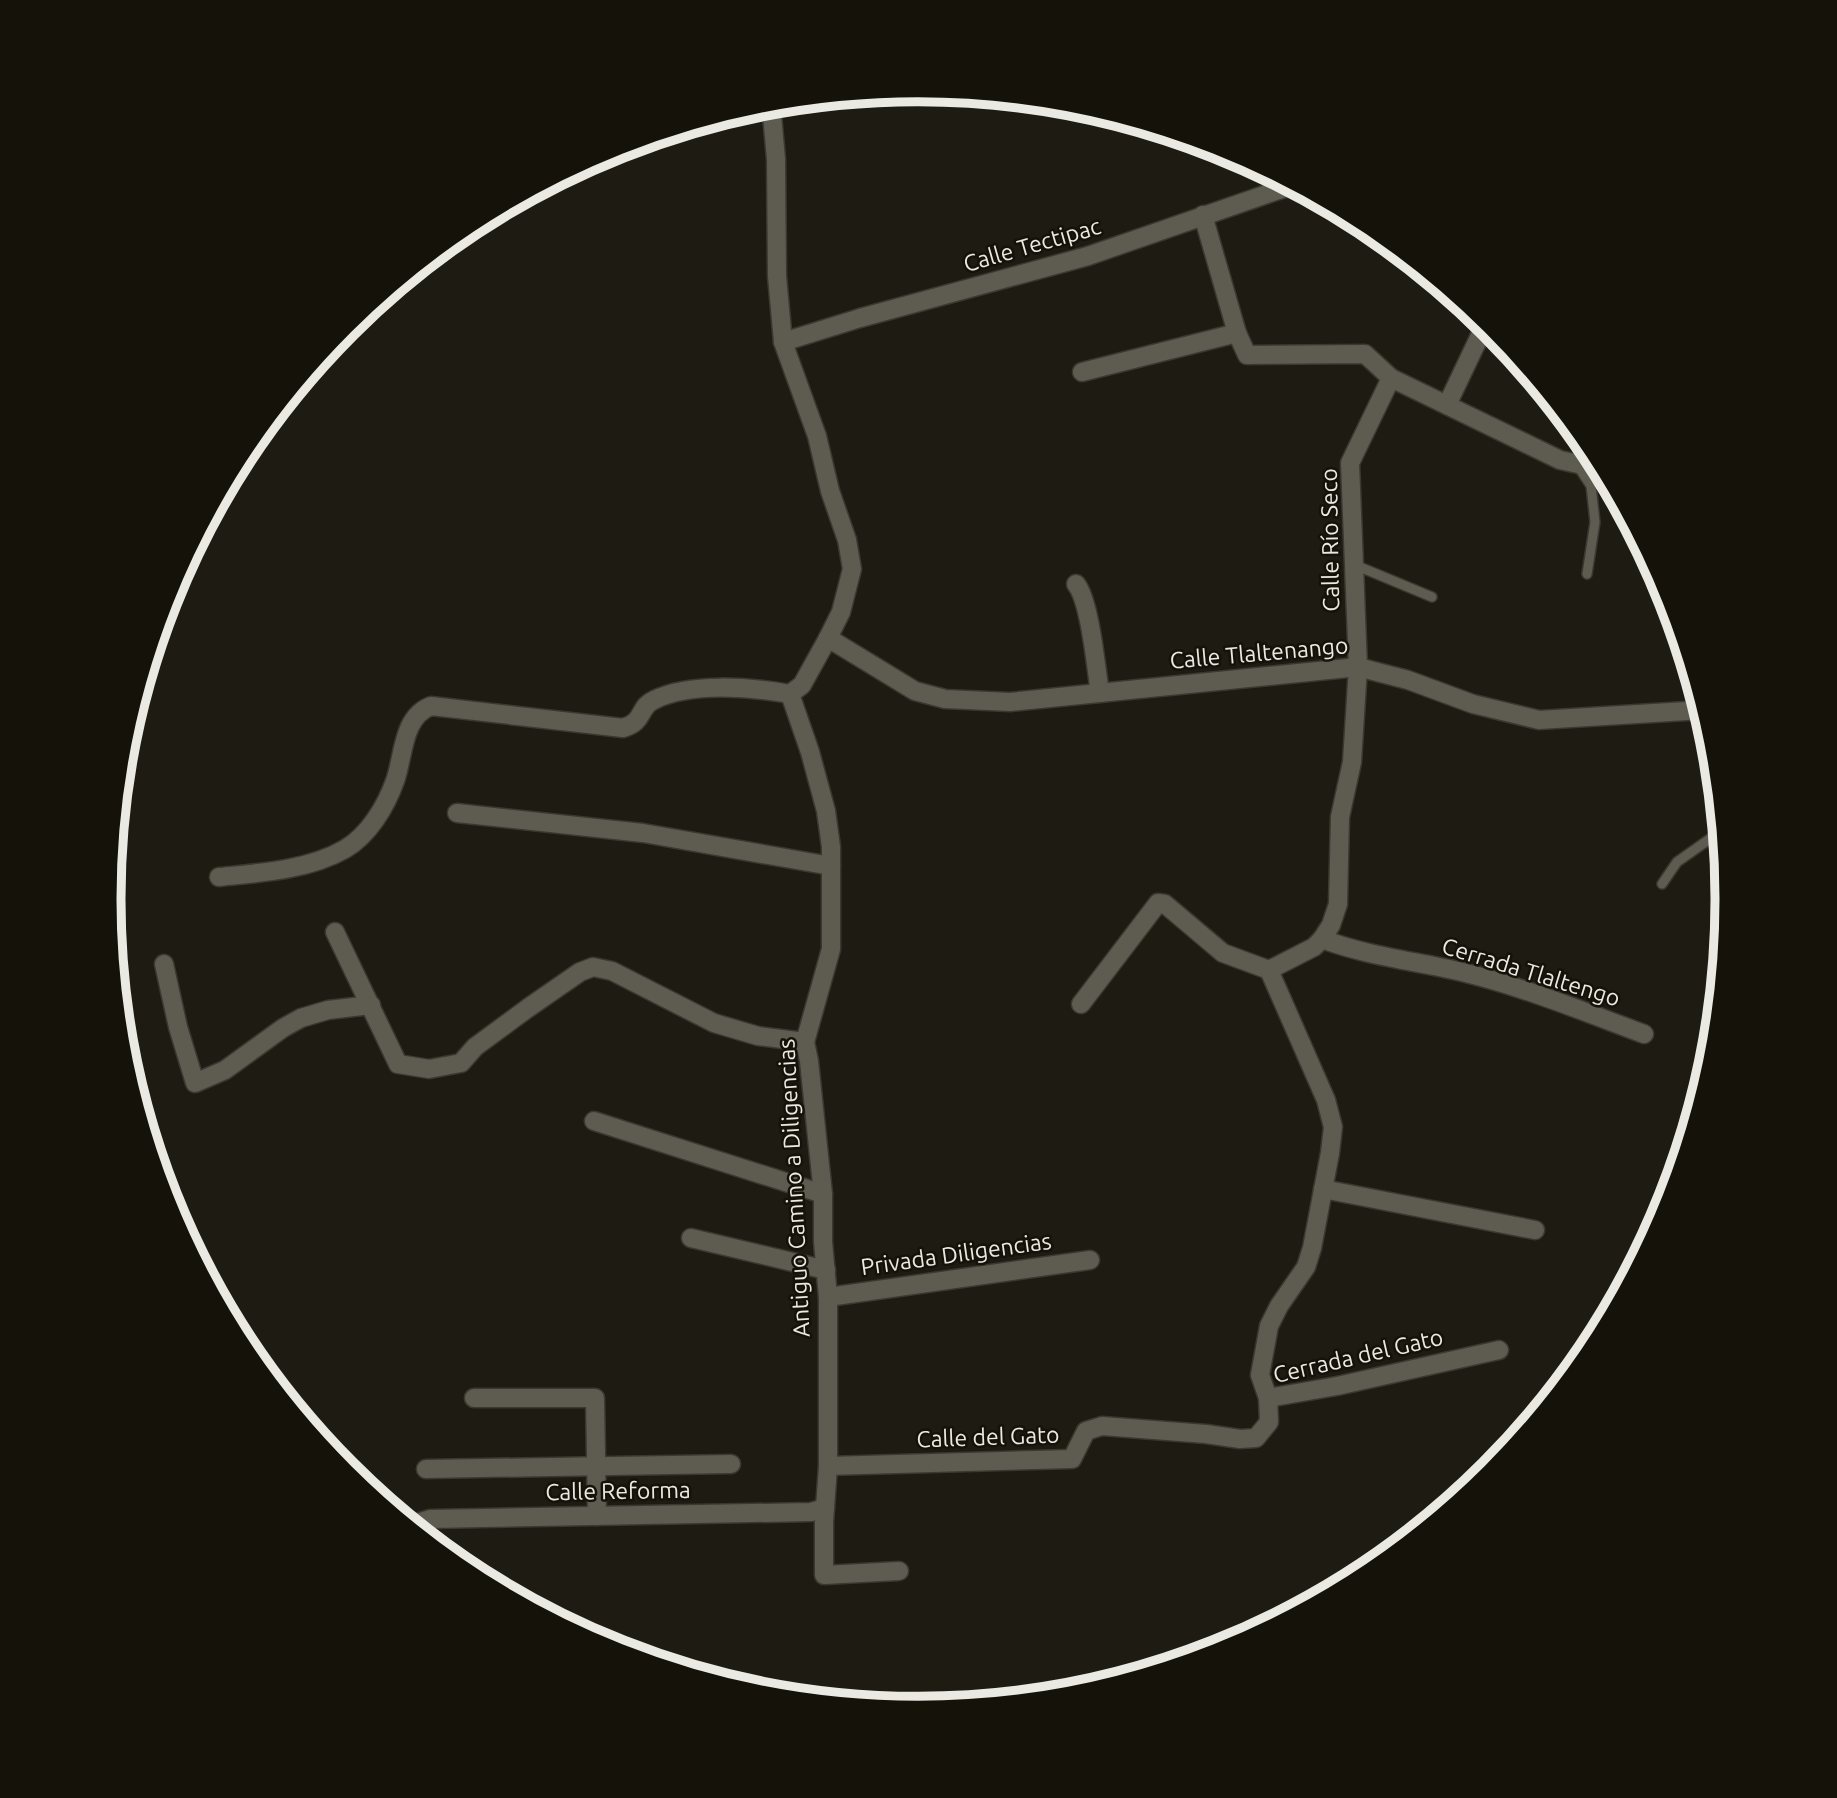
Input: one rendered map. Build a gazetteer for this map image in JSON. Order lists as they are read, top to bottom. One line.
{"streets":{"street":["Calle Tectipac","Calle Río Seco","Calle Tlaltenango","Cerrada Tlaltengo","Antiguo Camino a Diligencias","Privada Diligencias","Cerrada del Gato","Calle del Gato","Calle Reforma"]},"crossings":[["Calle Río Seco","Calle Tlaltenango"],["Calle Río Seco","Cerrada Tlaltengo"],["Antiguo Camino a Diligencias","Privada Diligencias"],["Antiguo Camino a Diligencias","Calle del Gato"],["Antiguo Camino a Diligencias","Calle Reforma"],["Cerrada del Gato","Calle del Gato"]]}
